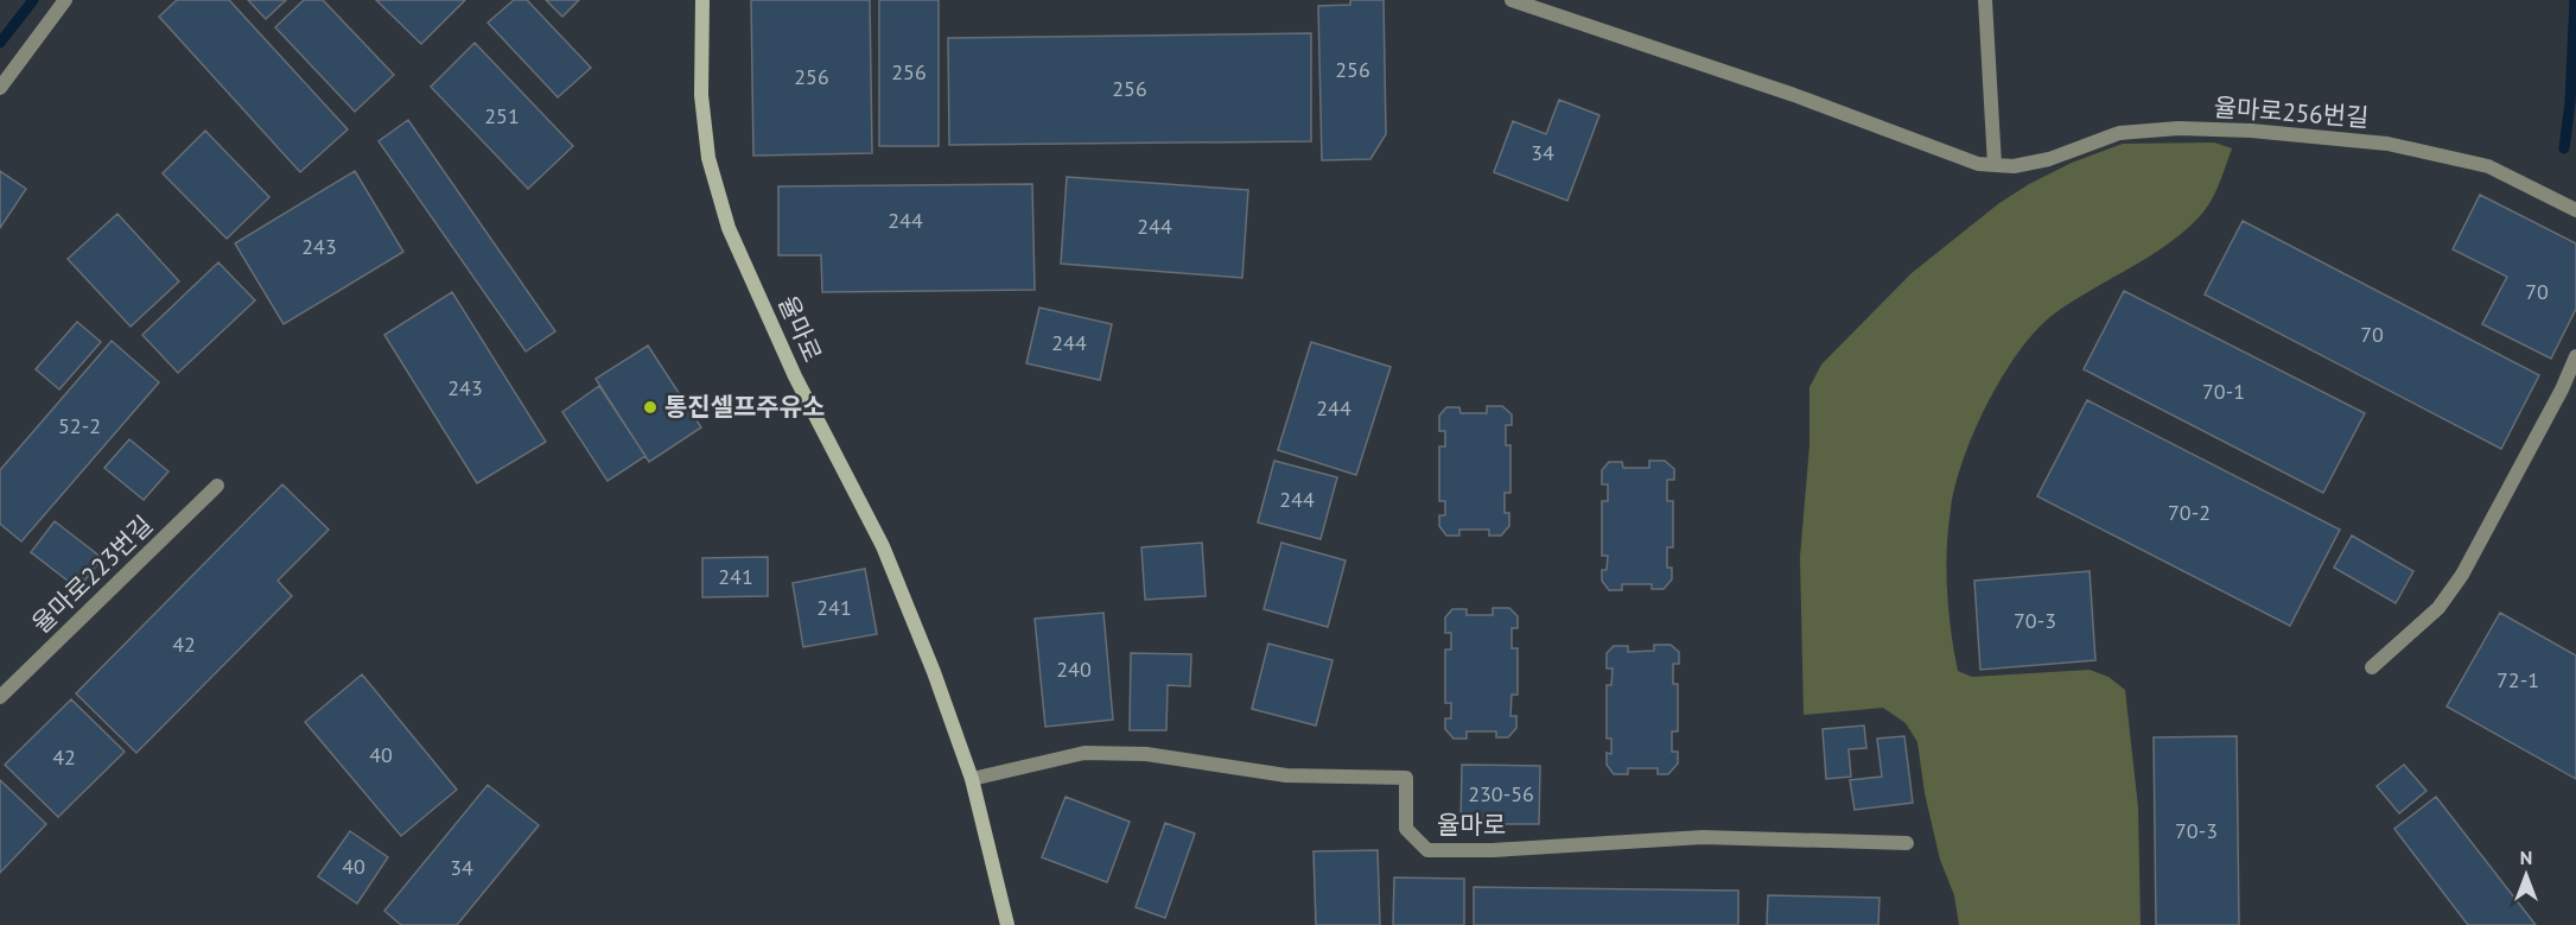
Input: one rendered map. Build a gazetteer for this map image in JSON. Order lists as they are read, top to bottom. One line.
{"streets":{"street":["율마로"],"lane":["율마로256번길","율마로223번길"]},"places":["통진셀프주유소"],"house_numbers":["256","256","256","256","251","34","244","244","243","70","70","244","243","70-1","244","52-2","244","70-2","241","241","70-3","42","240","72-1","40","42","230-56","70-3","40","34"],"north":"top"}
